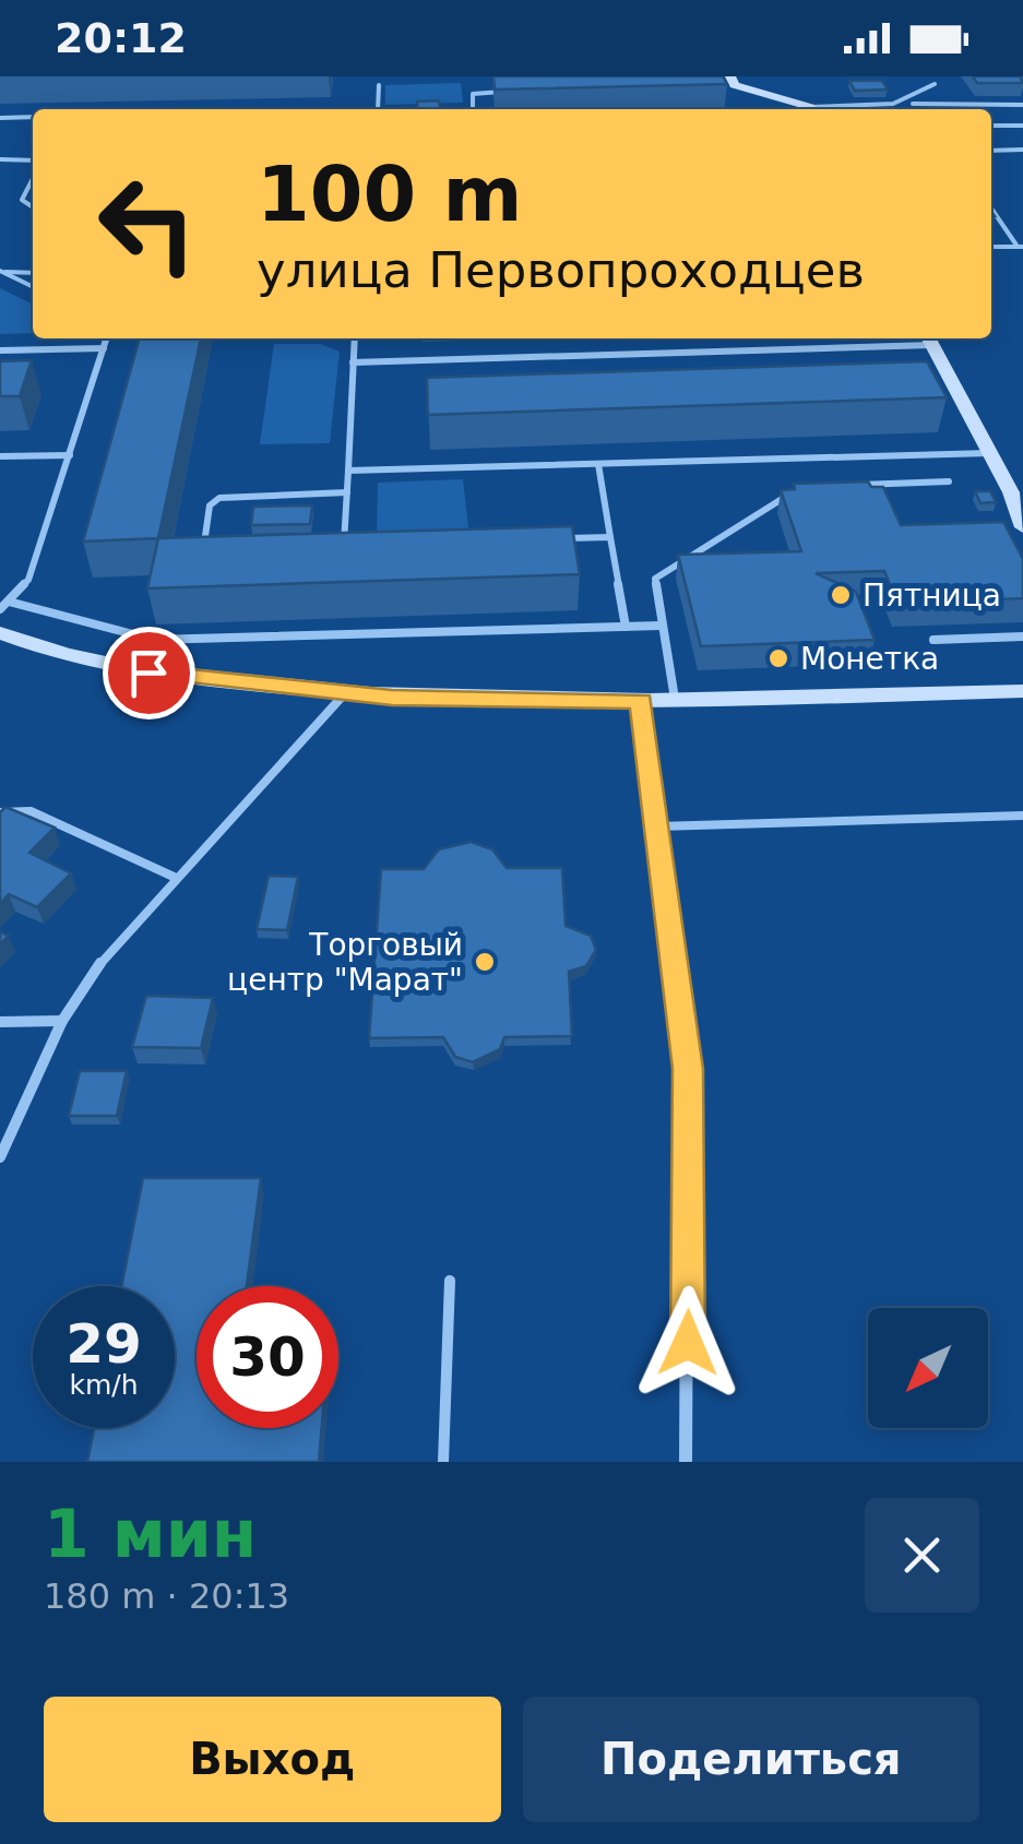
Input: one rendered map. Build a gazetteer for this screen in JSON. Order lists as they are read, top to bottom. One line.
{"places":["Пятница","Монетка","Торговый центр \"Марат\""],"north":"bottom left","page":{"status":"20:12","turn":["100 m","улица Первопроходцев"],"speed":"29 km/h","limit":"30","heading":["1 мин","180 m · 20:13"],"buttons":["Выход","Поделиться"]}}
